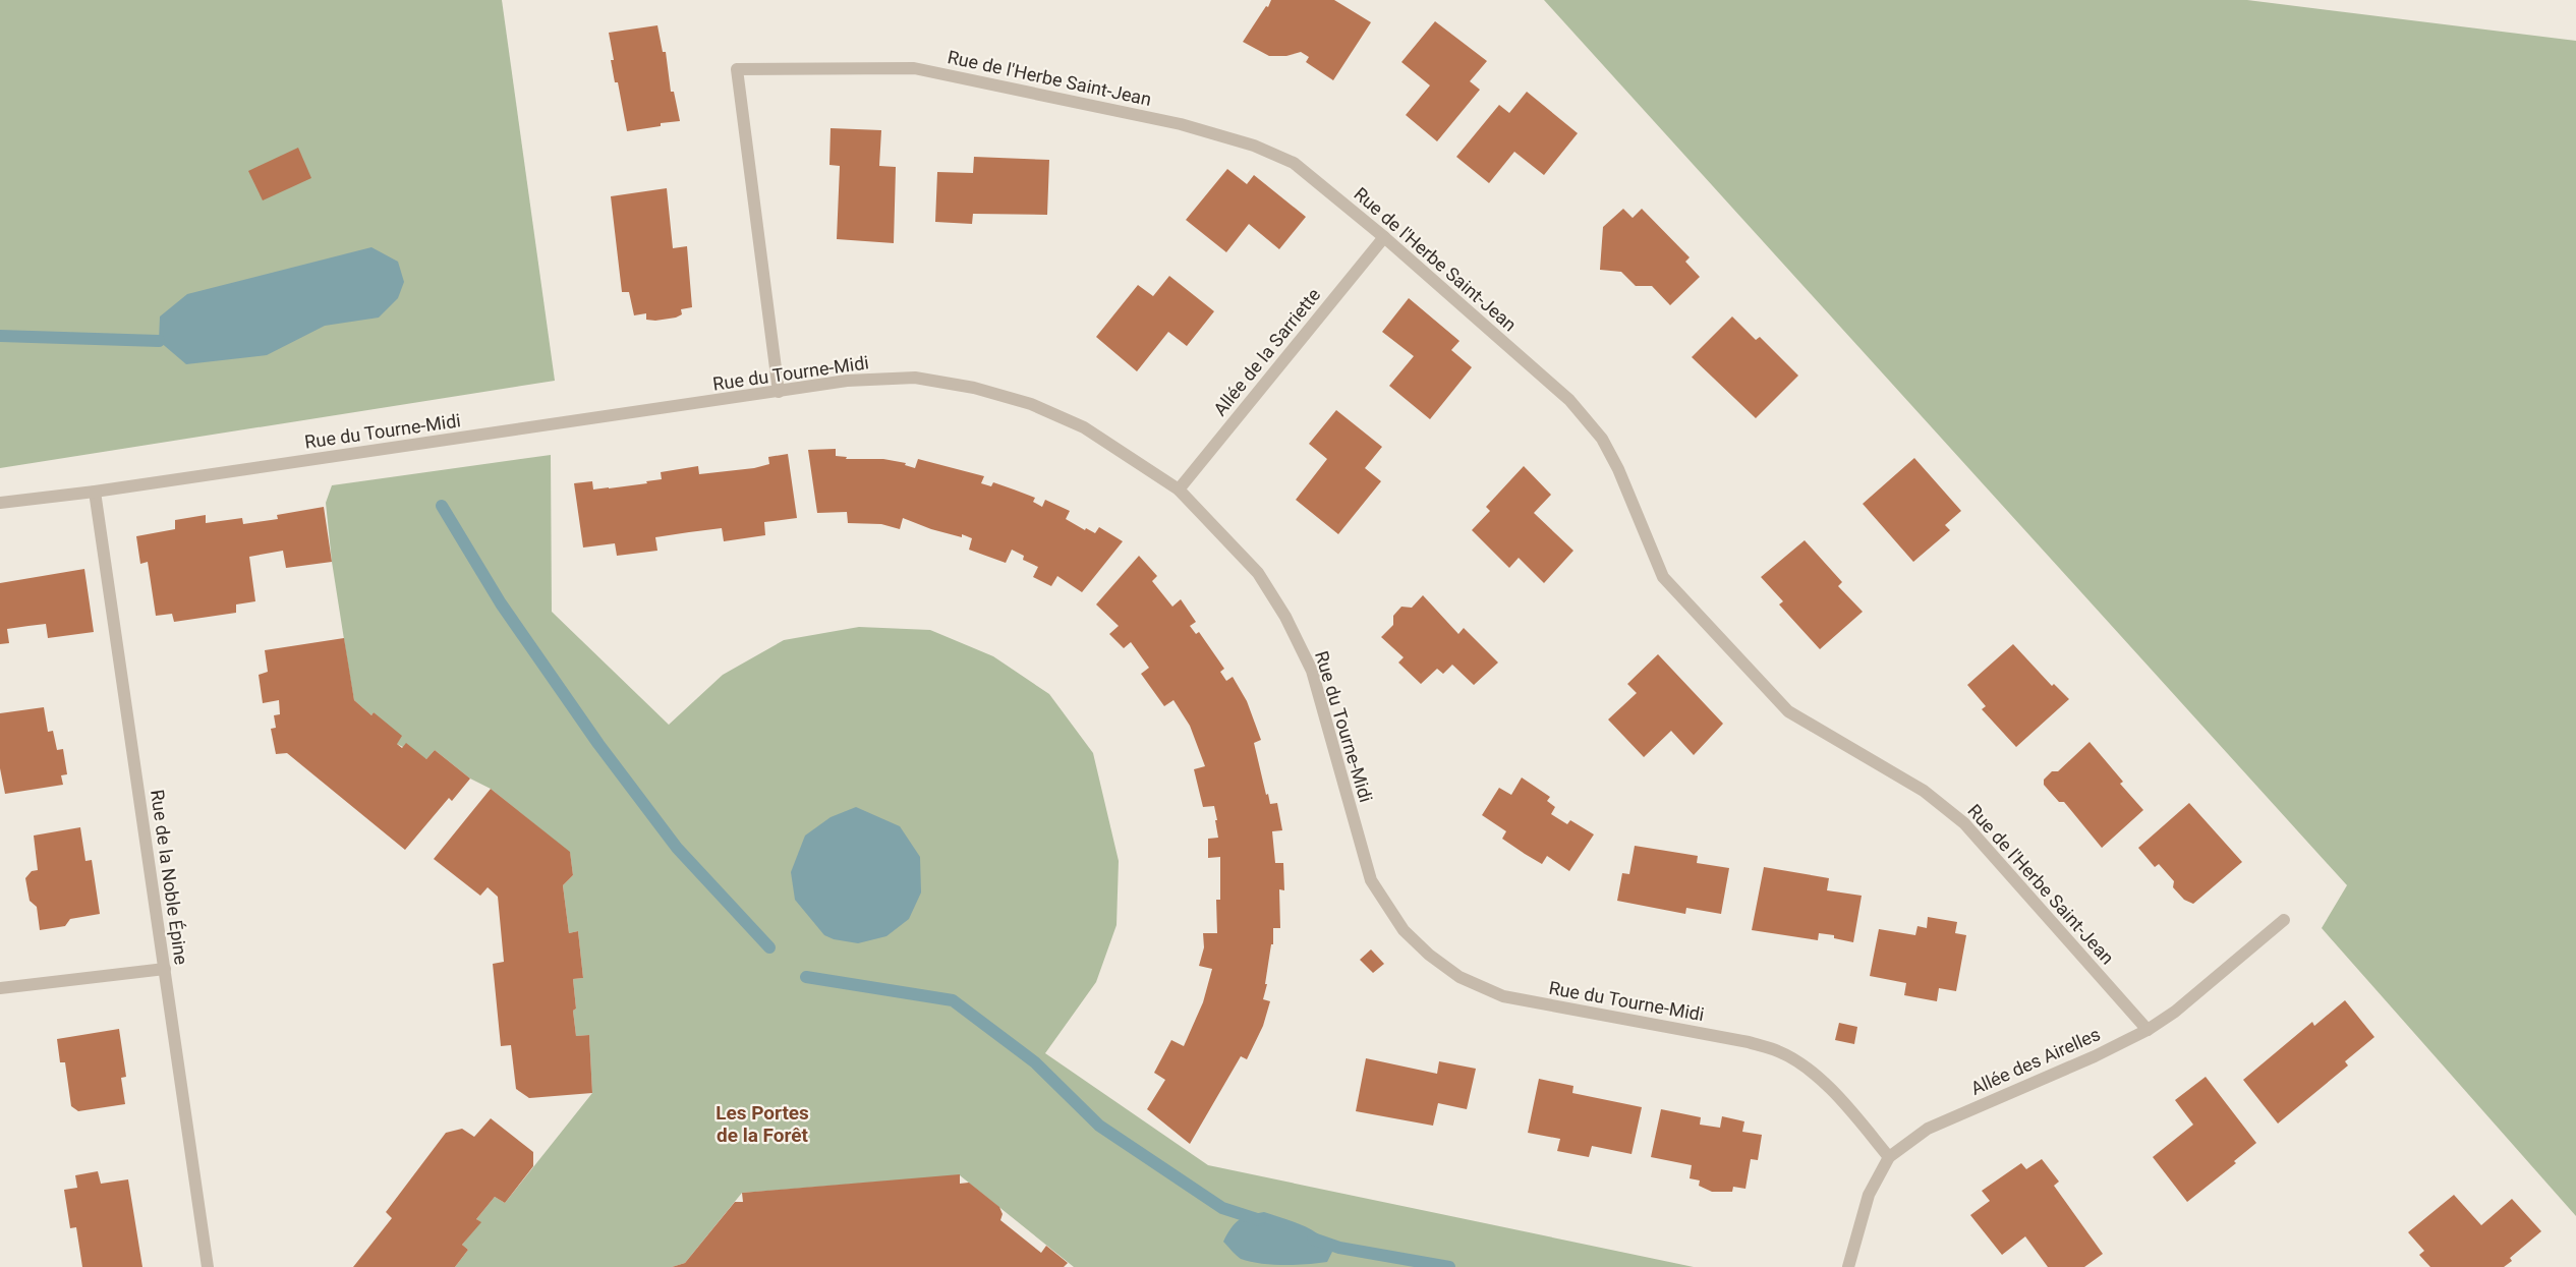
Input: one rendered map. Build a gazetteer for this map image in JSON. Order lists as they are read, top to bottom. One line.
{"streets":{"street":["Rue de l'Herbe Saint-Jean","Allée de la Sarriette","Rue du Tourne-Midi","Rue de la Noble Épine","Allée des Airelles"]},"crossings":[["Rue de l'Herbe Saint-Jean","Allée de la Sarriette"],["Rue de l'Herbe Saint-Jean","Rue du Tourne-Midi"],["Rue de l'Herbe Saint-Jean","Allée des Airelles"],["Allée de la Sarriette","Rue du Tourne-Midi"],["Rue du Tourne-Midi","Rue de la Noble Épine"],["Rue du Tourne-Midi","Allée des Airelles"]],"districts":["Les Portes de la Forêt"]}
